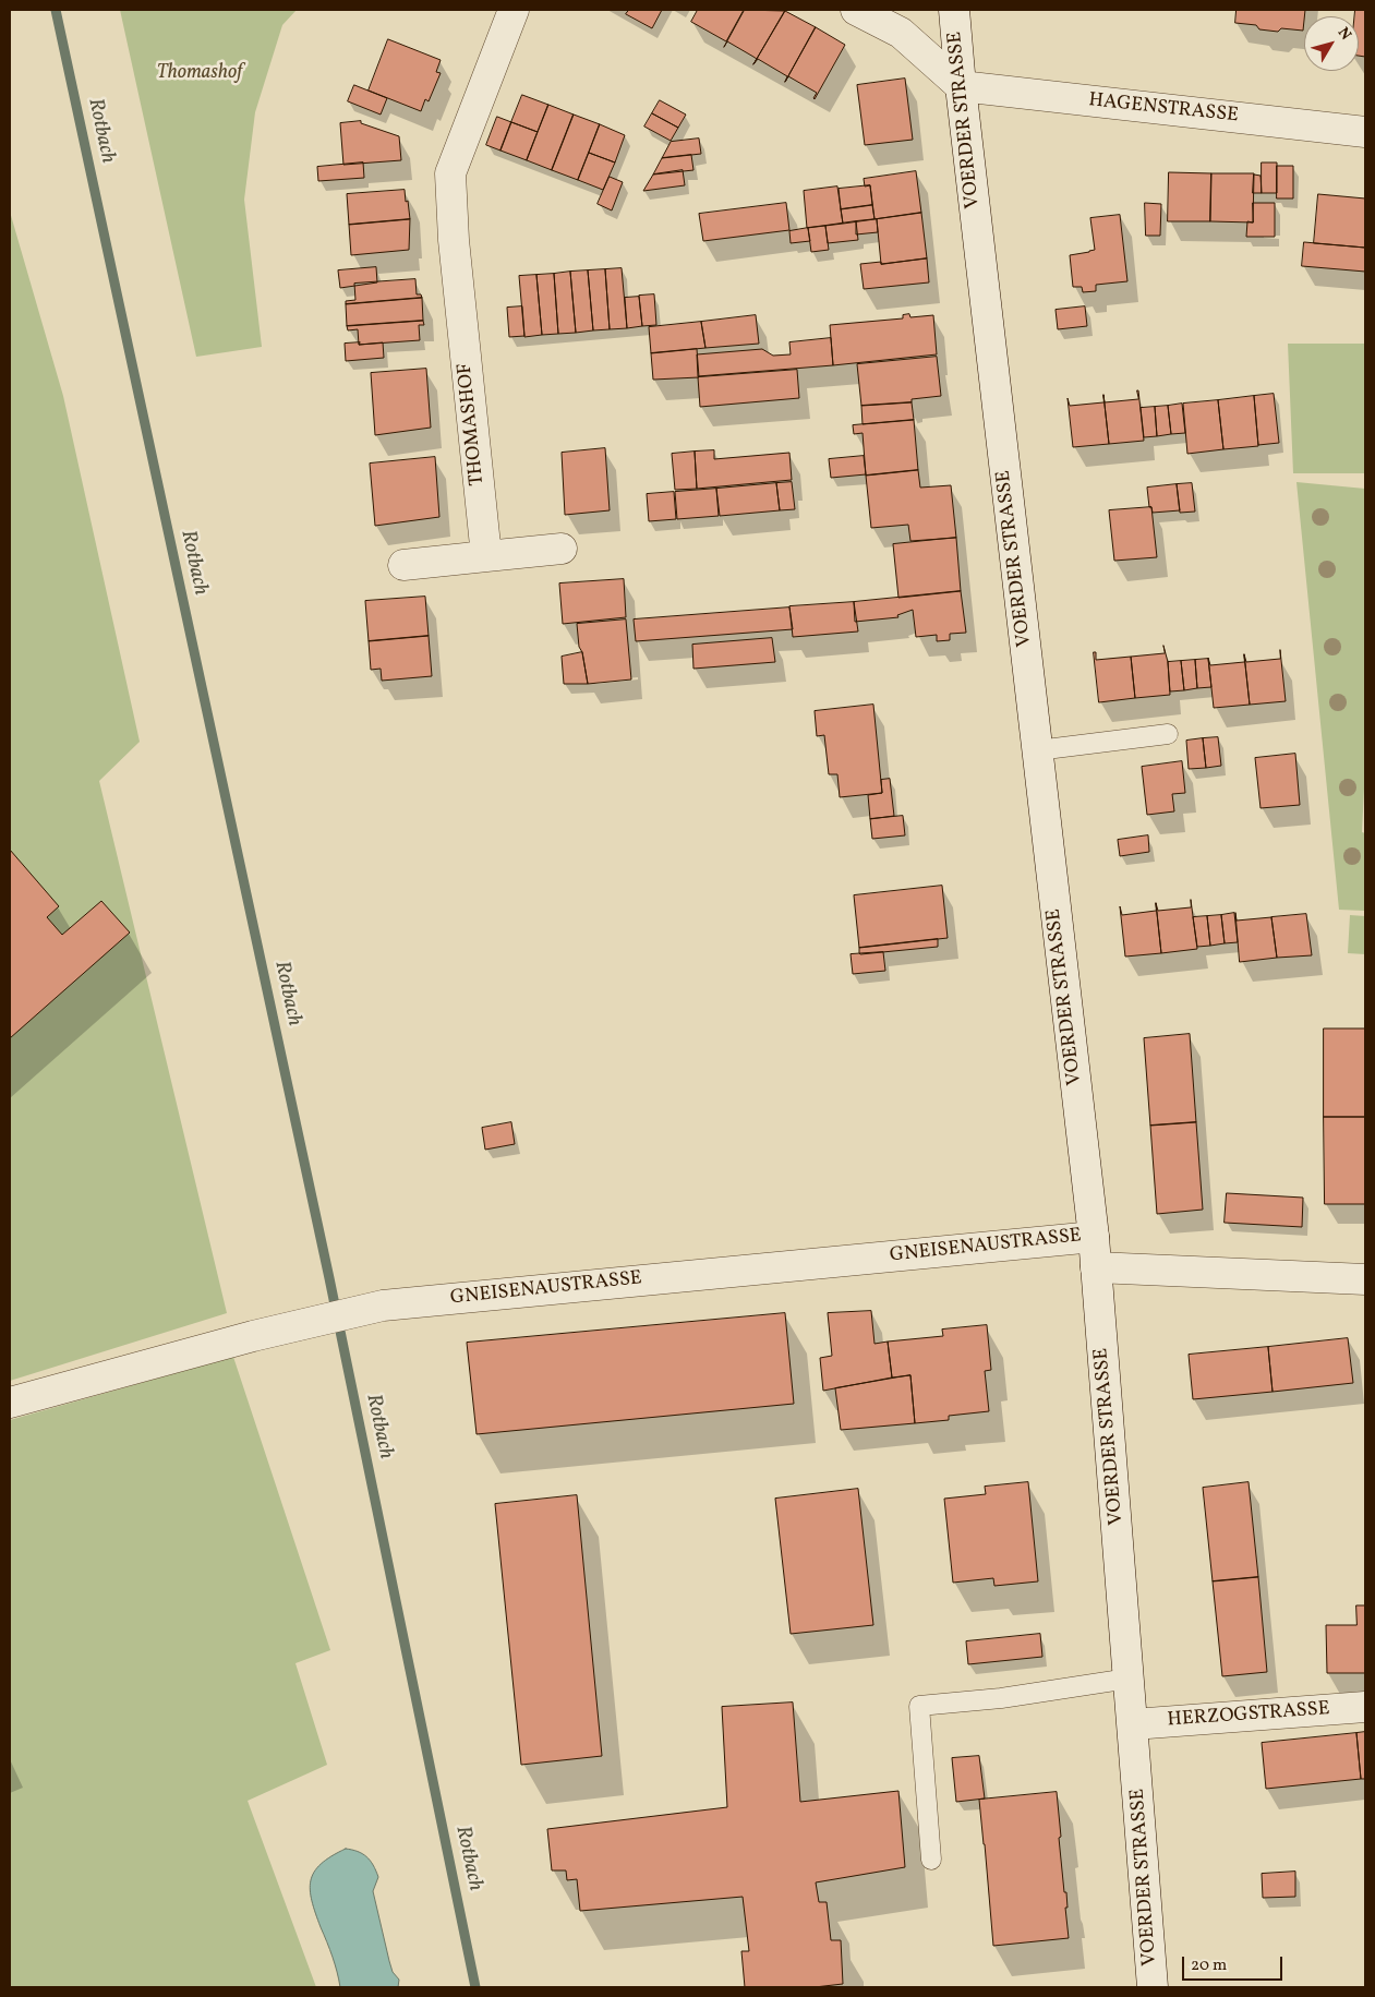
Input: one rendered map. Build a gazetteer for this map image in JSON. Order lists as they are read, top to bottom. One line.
{"streets":{"street":["HAGENSTRASSE","VOERDER STRASSE","THOMASHOF","GNEISENAUSTRASSE","HERZOGSTRASSE"]},"crossings":[["HAGENSTRASSE","VOERDER STRASSE"],["VOERDER STRASSE","GNEISENAUSTRASSE"],["VOERDER STRASSE","HERZOGSTRASSE"]],"water":["Rotbach"],"parks":["Thomashof"],"scale_bar":"20 m","north":"top right"}
